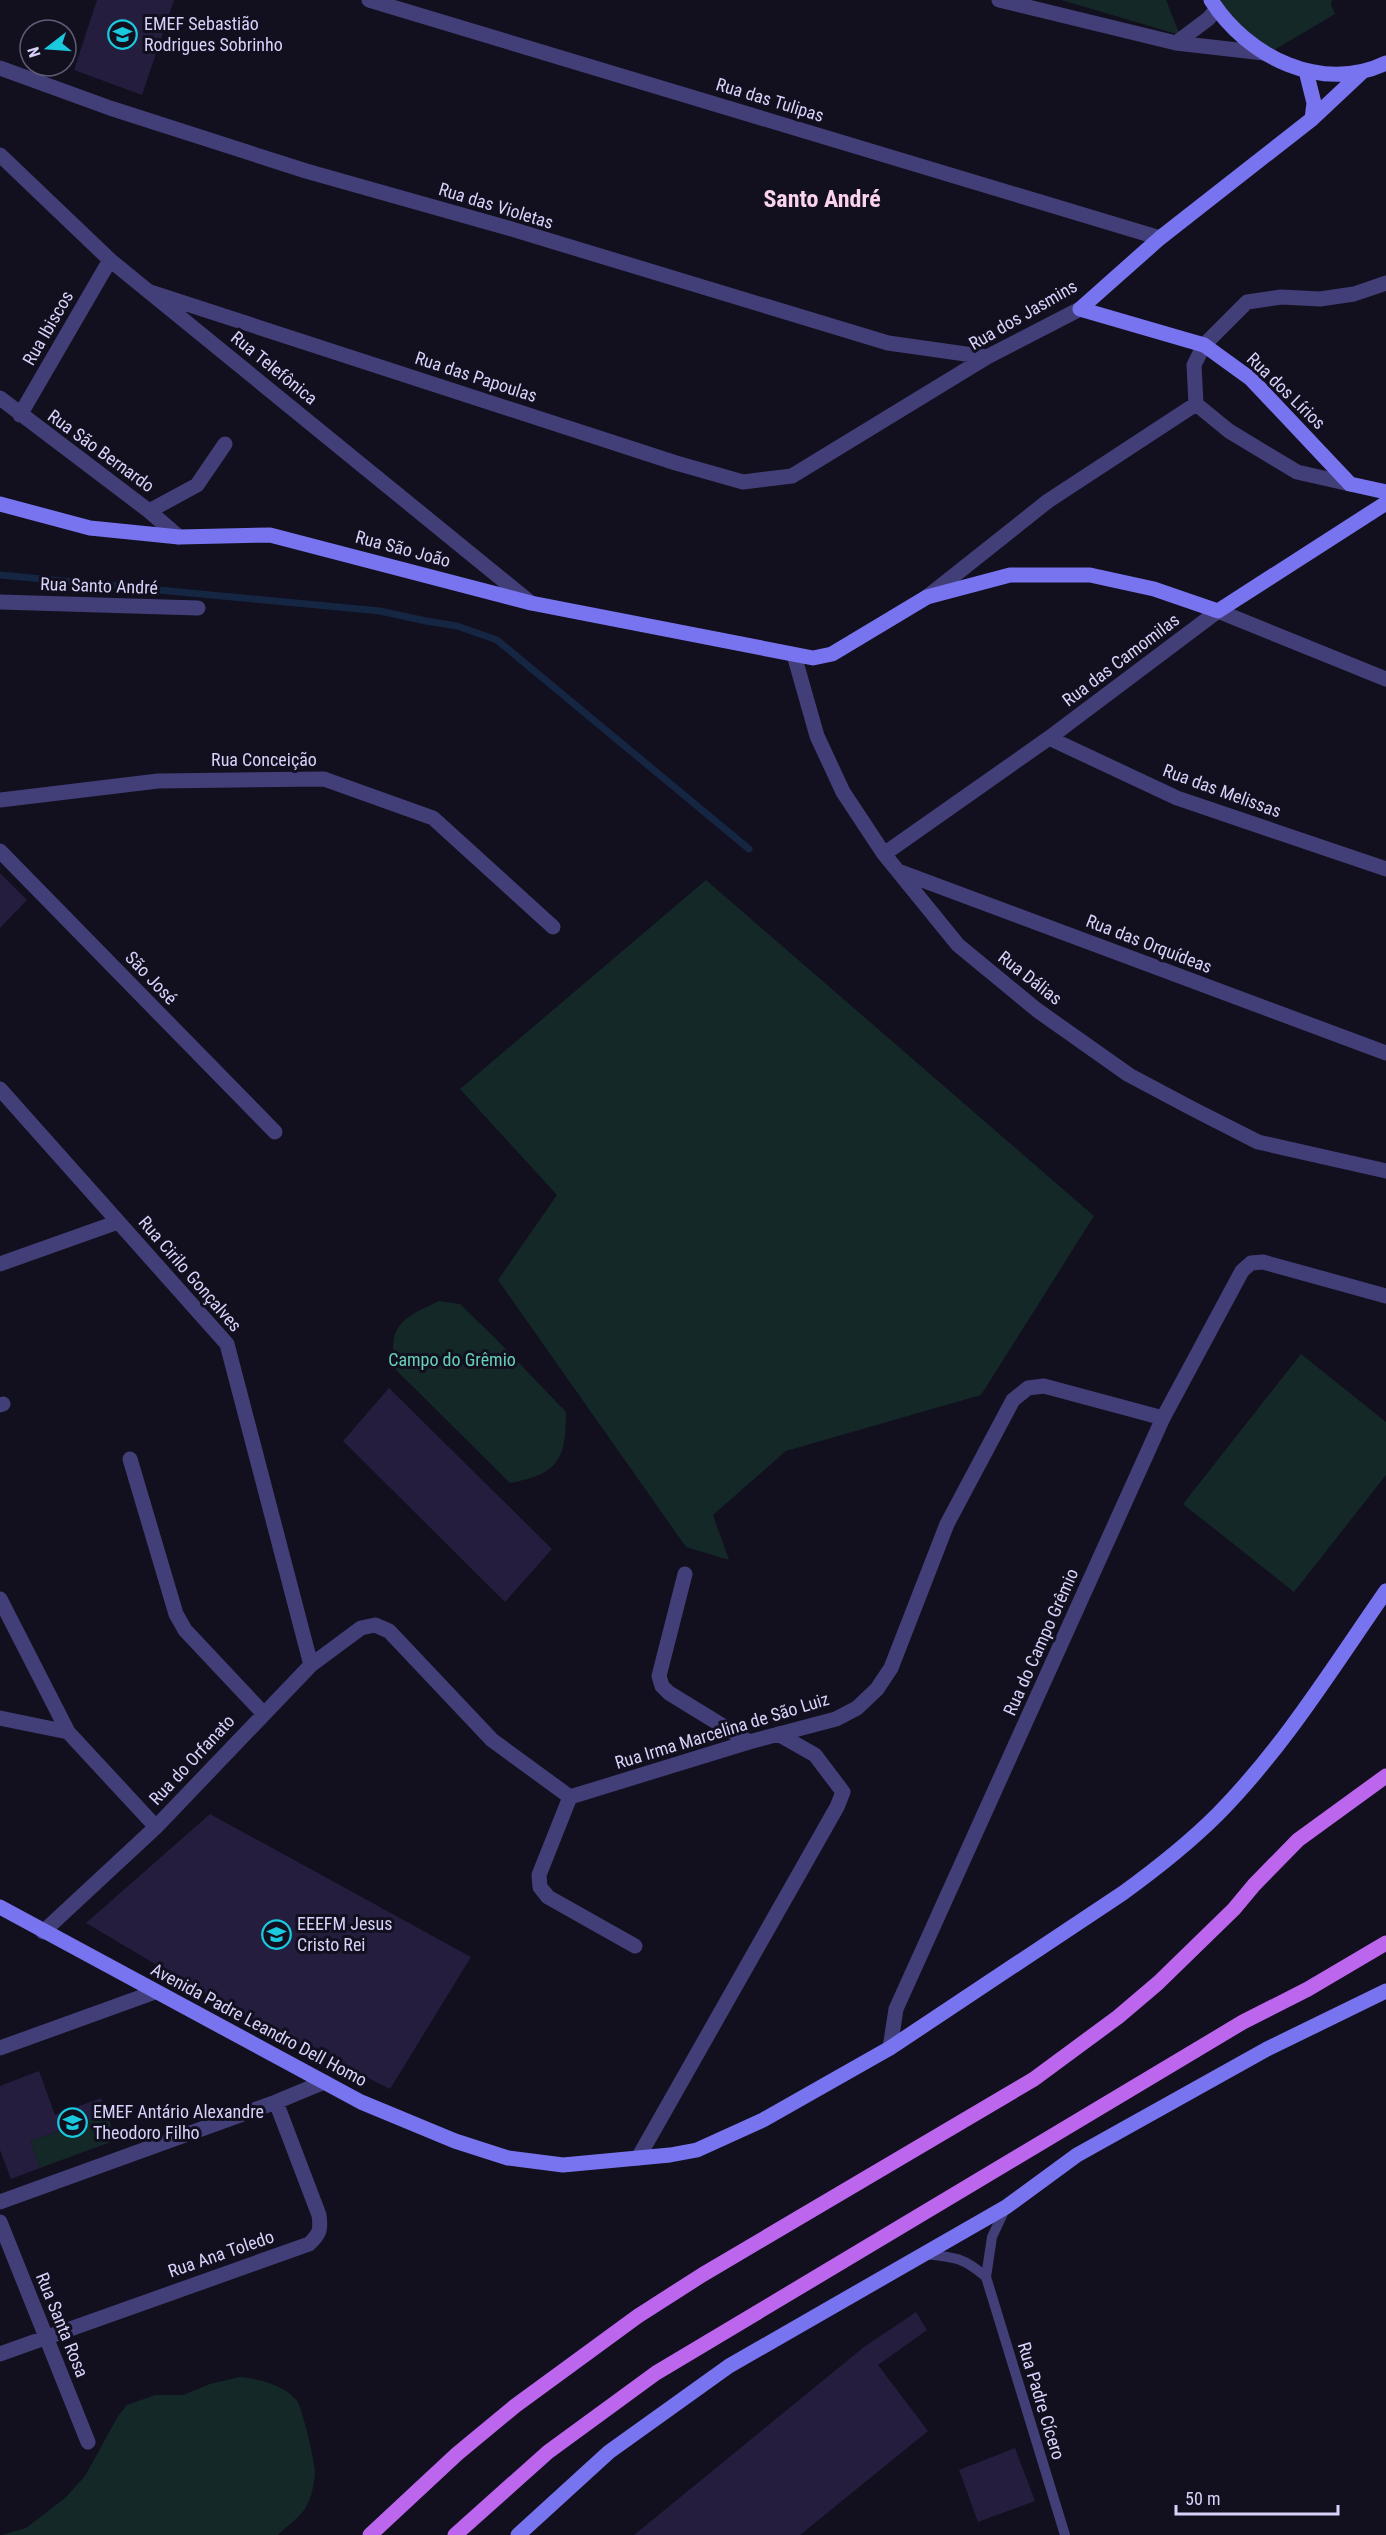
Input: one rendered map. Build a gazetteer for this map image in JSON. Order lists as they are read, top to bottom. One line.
{"streets":{"street":["Rua das Tulipas","Rua das Violetas","Rua dos Jasmins","Rua Ibiscos","Rua Telefônica","Rua das Papoulas","Rua dos Lírios","Rua São Bernardo","Rua São João","Rua Santo André","Rua das Camomilas","Rua Conceição","Rua das Melissas","Rua das Orquídeas","São José","Rua Dálias","Rua Cirilo Gonçalves","Rua do Campo Grêmio","Rua Irma Marcelina de São Luiz","Rua do Orfanato","Avenida Padre Leandro Dell Homo","Rua Ana Toledo","Rua Santa Rosa"],"lane":["Rua Padre Cícero"]},"crossings":[["Rua das Tulipas","Rua dos Jasmins"],["Rua das Violetas","Rua dos Jasmins"],["Rua dos Jasmins","Rua das Papoulas"],["Rua dos Jasmins","Rua dos Lírios"],["Rua Ibiscos","Rua Telefônica"],["Rua Ibiscos","Rua São Bernardo"],["Rua Telefônica","Rua das Papoulas"],["Rua Telefônica","Rua São João"],["Rua São Bernardo","Rua São João"],["Rua São João","Rua das Camomilas"],["Rua São João","Rua Dálias"],["Rua das Camomilas","Rua das Melissas"],["Rua das Camomilas","Rua Dálias"],["Rua das Orquídeas","Rua Dálias"],["Rua Cirilo Gonçalves","Rua do Orfanato"],["Rua do Campo Grêmio","Rua Irma Marcelina de São Luiz"],["Rua do Campo Grêmio","Avenida Padre Leandro Dell Homo"],["Rua Irma Marcelina de São Luiz","Rua do Orfanato"],["Rua do Orfanato","Avenida Padre Leandro Dell Homo"],["Rua Ana Toledo","Rua Santa Rosa"]],"districts":["Santo André"],"parks":["Campo do Grêmio"],"places":{"school or university":["EMEF Sebastião Rodrigues Sobrinho","EEEFM Jesus Cristo Rei","EMEF Antário Alexandre Theodoro Filho"]},"scale_bar":"50 m","north":"left"}
